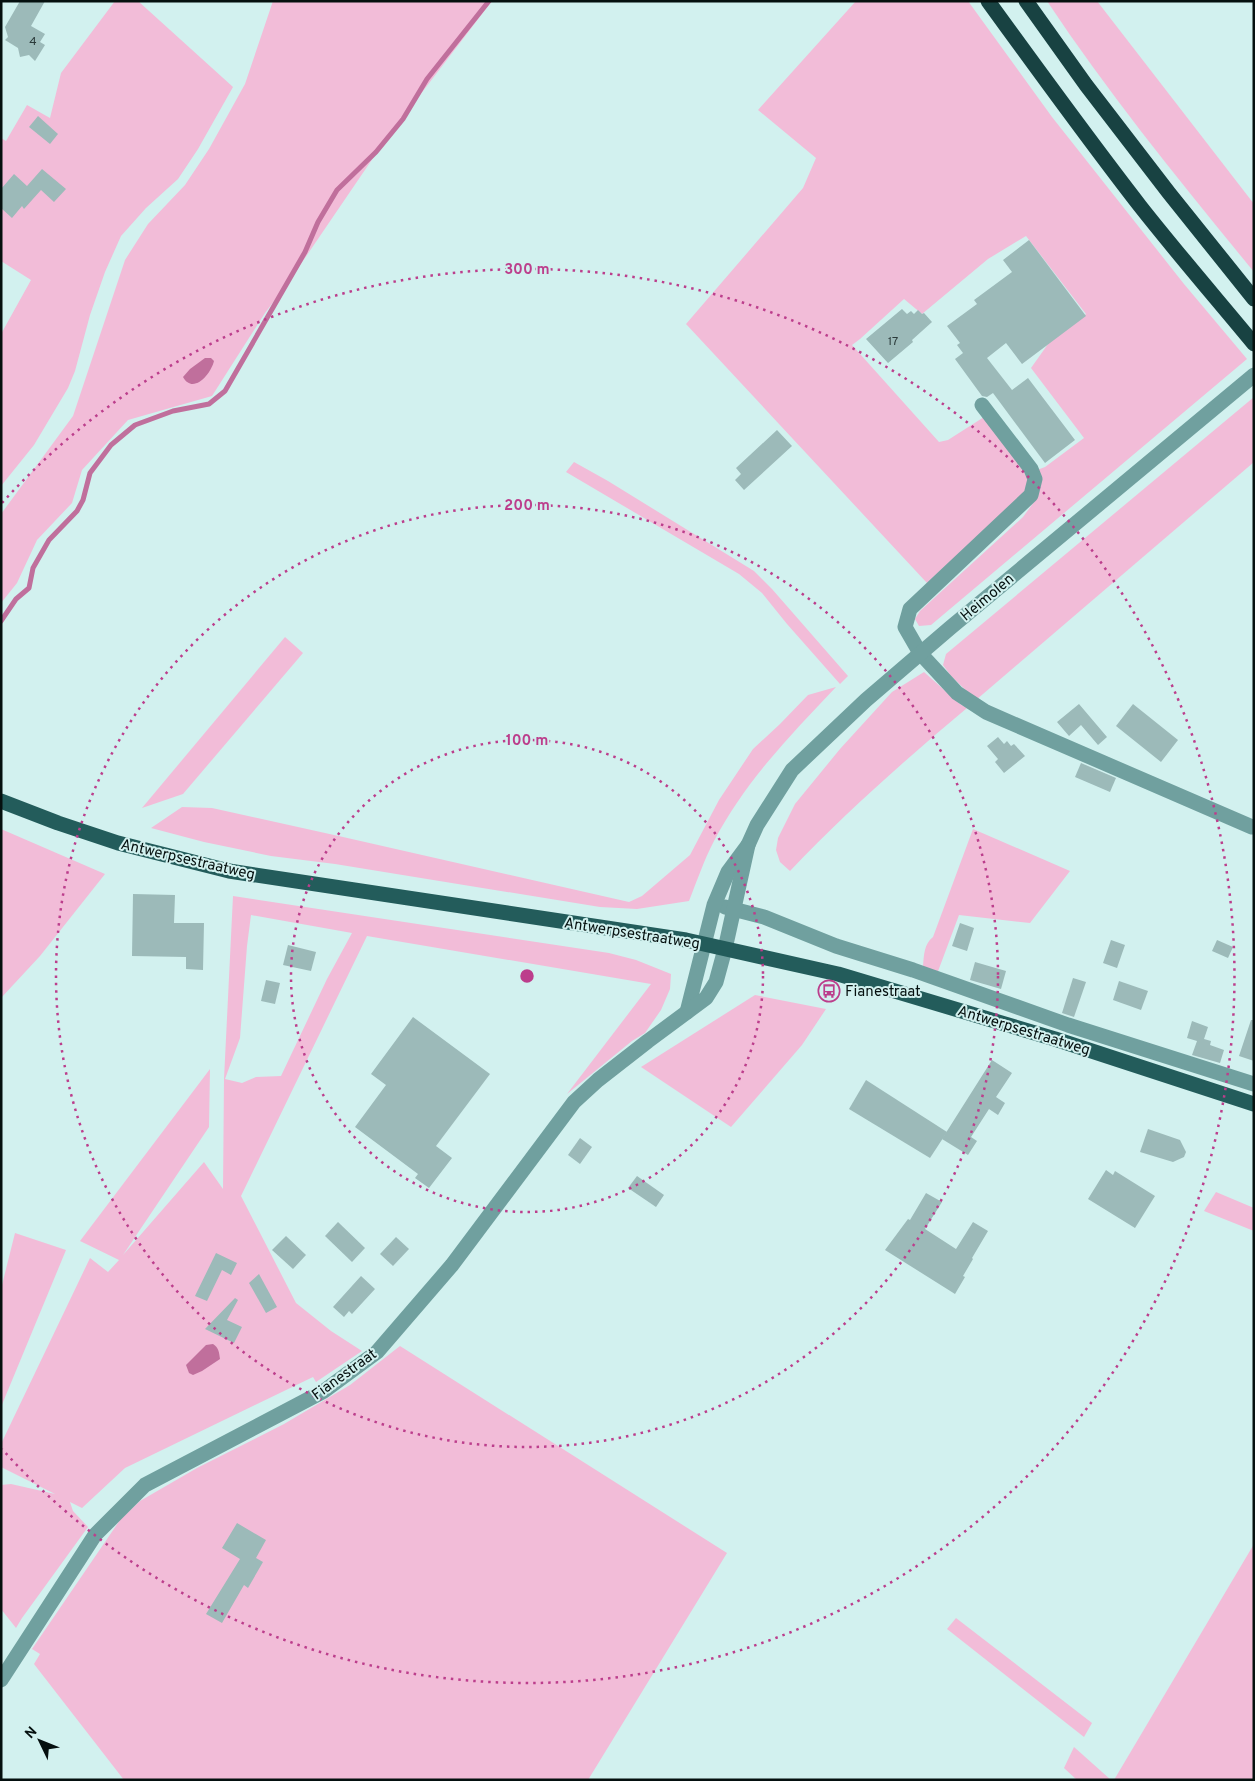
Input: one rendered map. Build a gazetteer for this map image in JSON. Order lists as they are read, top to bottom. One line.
{"streets":{"main road":["Antwerpsestraatweg"],"street":["Heimolen","Fianestraat"]},"crossings":[["Heimolen","Antwerpsestraatweg"],["Heimolen","Fianestraat"],["Antwerpsestraatweg","Fianestraat"]],"places":{"bus stop":["Fianestraat"]},"house_numbers":["4","17"],"north":"top left","rings":["300 m","200 m","100 m"]}
